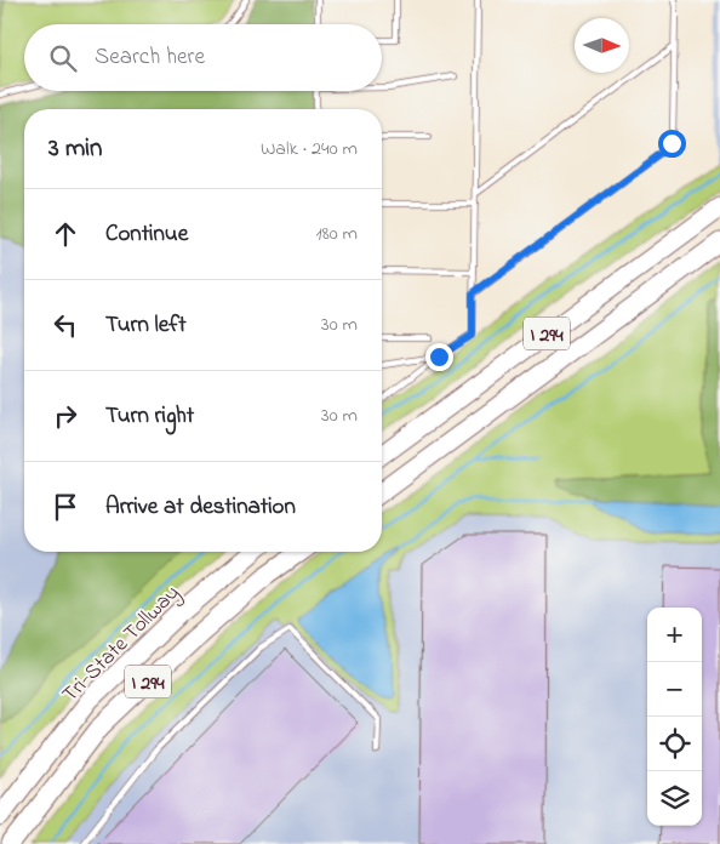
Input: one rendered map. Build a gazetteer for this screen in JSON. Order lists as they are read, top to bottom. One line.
{"streets":{"highway":["I 294","Tri-State Tollway"]},"north":"right","page":{"search":"Search here","heading":["3 min","Walk · 240 m"],"list":[["Continue","180 m"],["Turn left","30 m"],["Turn right","30 m"],"Arrive at destination"],"map_buttons":["+","−"]}}
